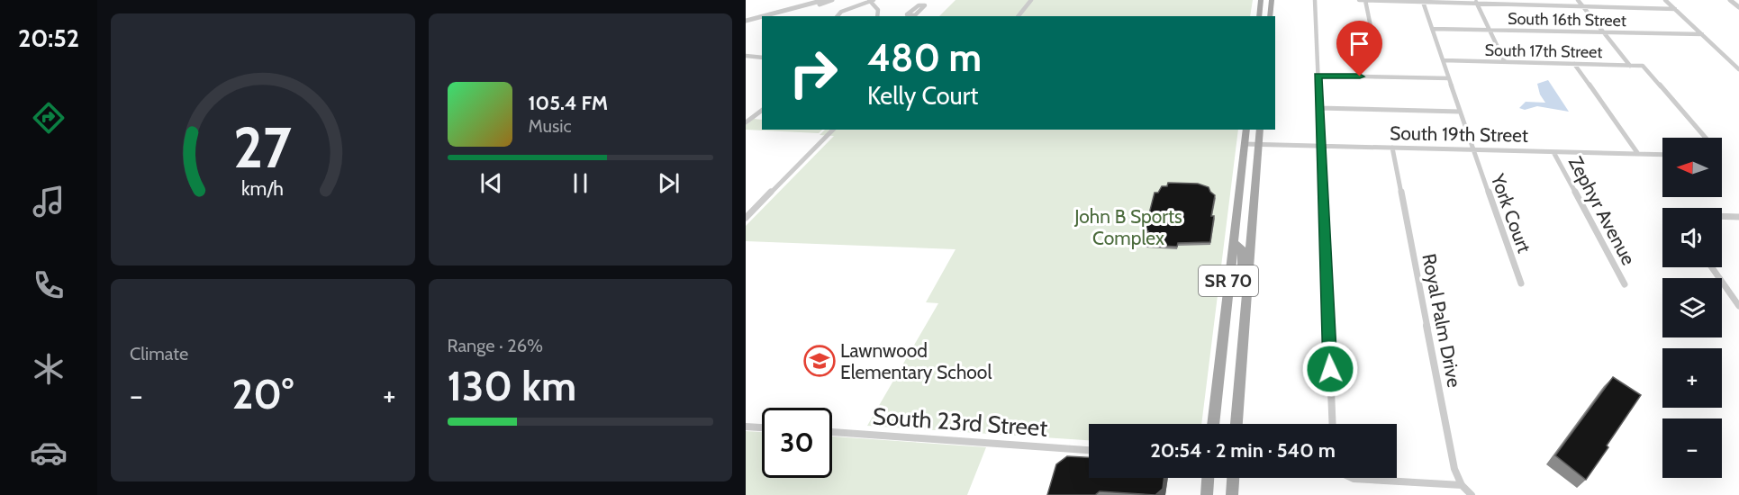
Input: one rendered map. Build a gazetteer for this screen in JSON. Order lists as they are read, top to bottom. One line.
{"streets":{"main road":["SR 70"],"street":["South 16th Street","South 17th Street","South 19th Street","Zephyr Avenue","York Court","Royal Palm Drive","South 23rd Street"]},"crossings":[["South 16th Street","York Court"],["South 17th Street","York Court"],["South 19th Street","Zephyr Avenue"],["South 19th Street","York Court"],["South 19th Street","SR 70"],["South 19th Street","Royal Palm Drive"]],"parks":["John B Sports Complex"],"places":{"school or university":["Lawnwood Elementary School"]},"north":"left","page":{"tabs":"20:52","turn":["480 m","Kelly Court"],"song":["105.4 FM","Music"],"map_buttons":["+","−"],"tile":["Climate",["Range · 26%","130 km"]],"heat":["−","20°","+"],"limit":"30","trip":"20:54 · 2 min · 540 m","gauge":["27","km/h"]}}
